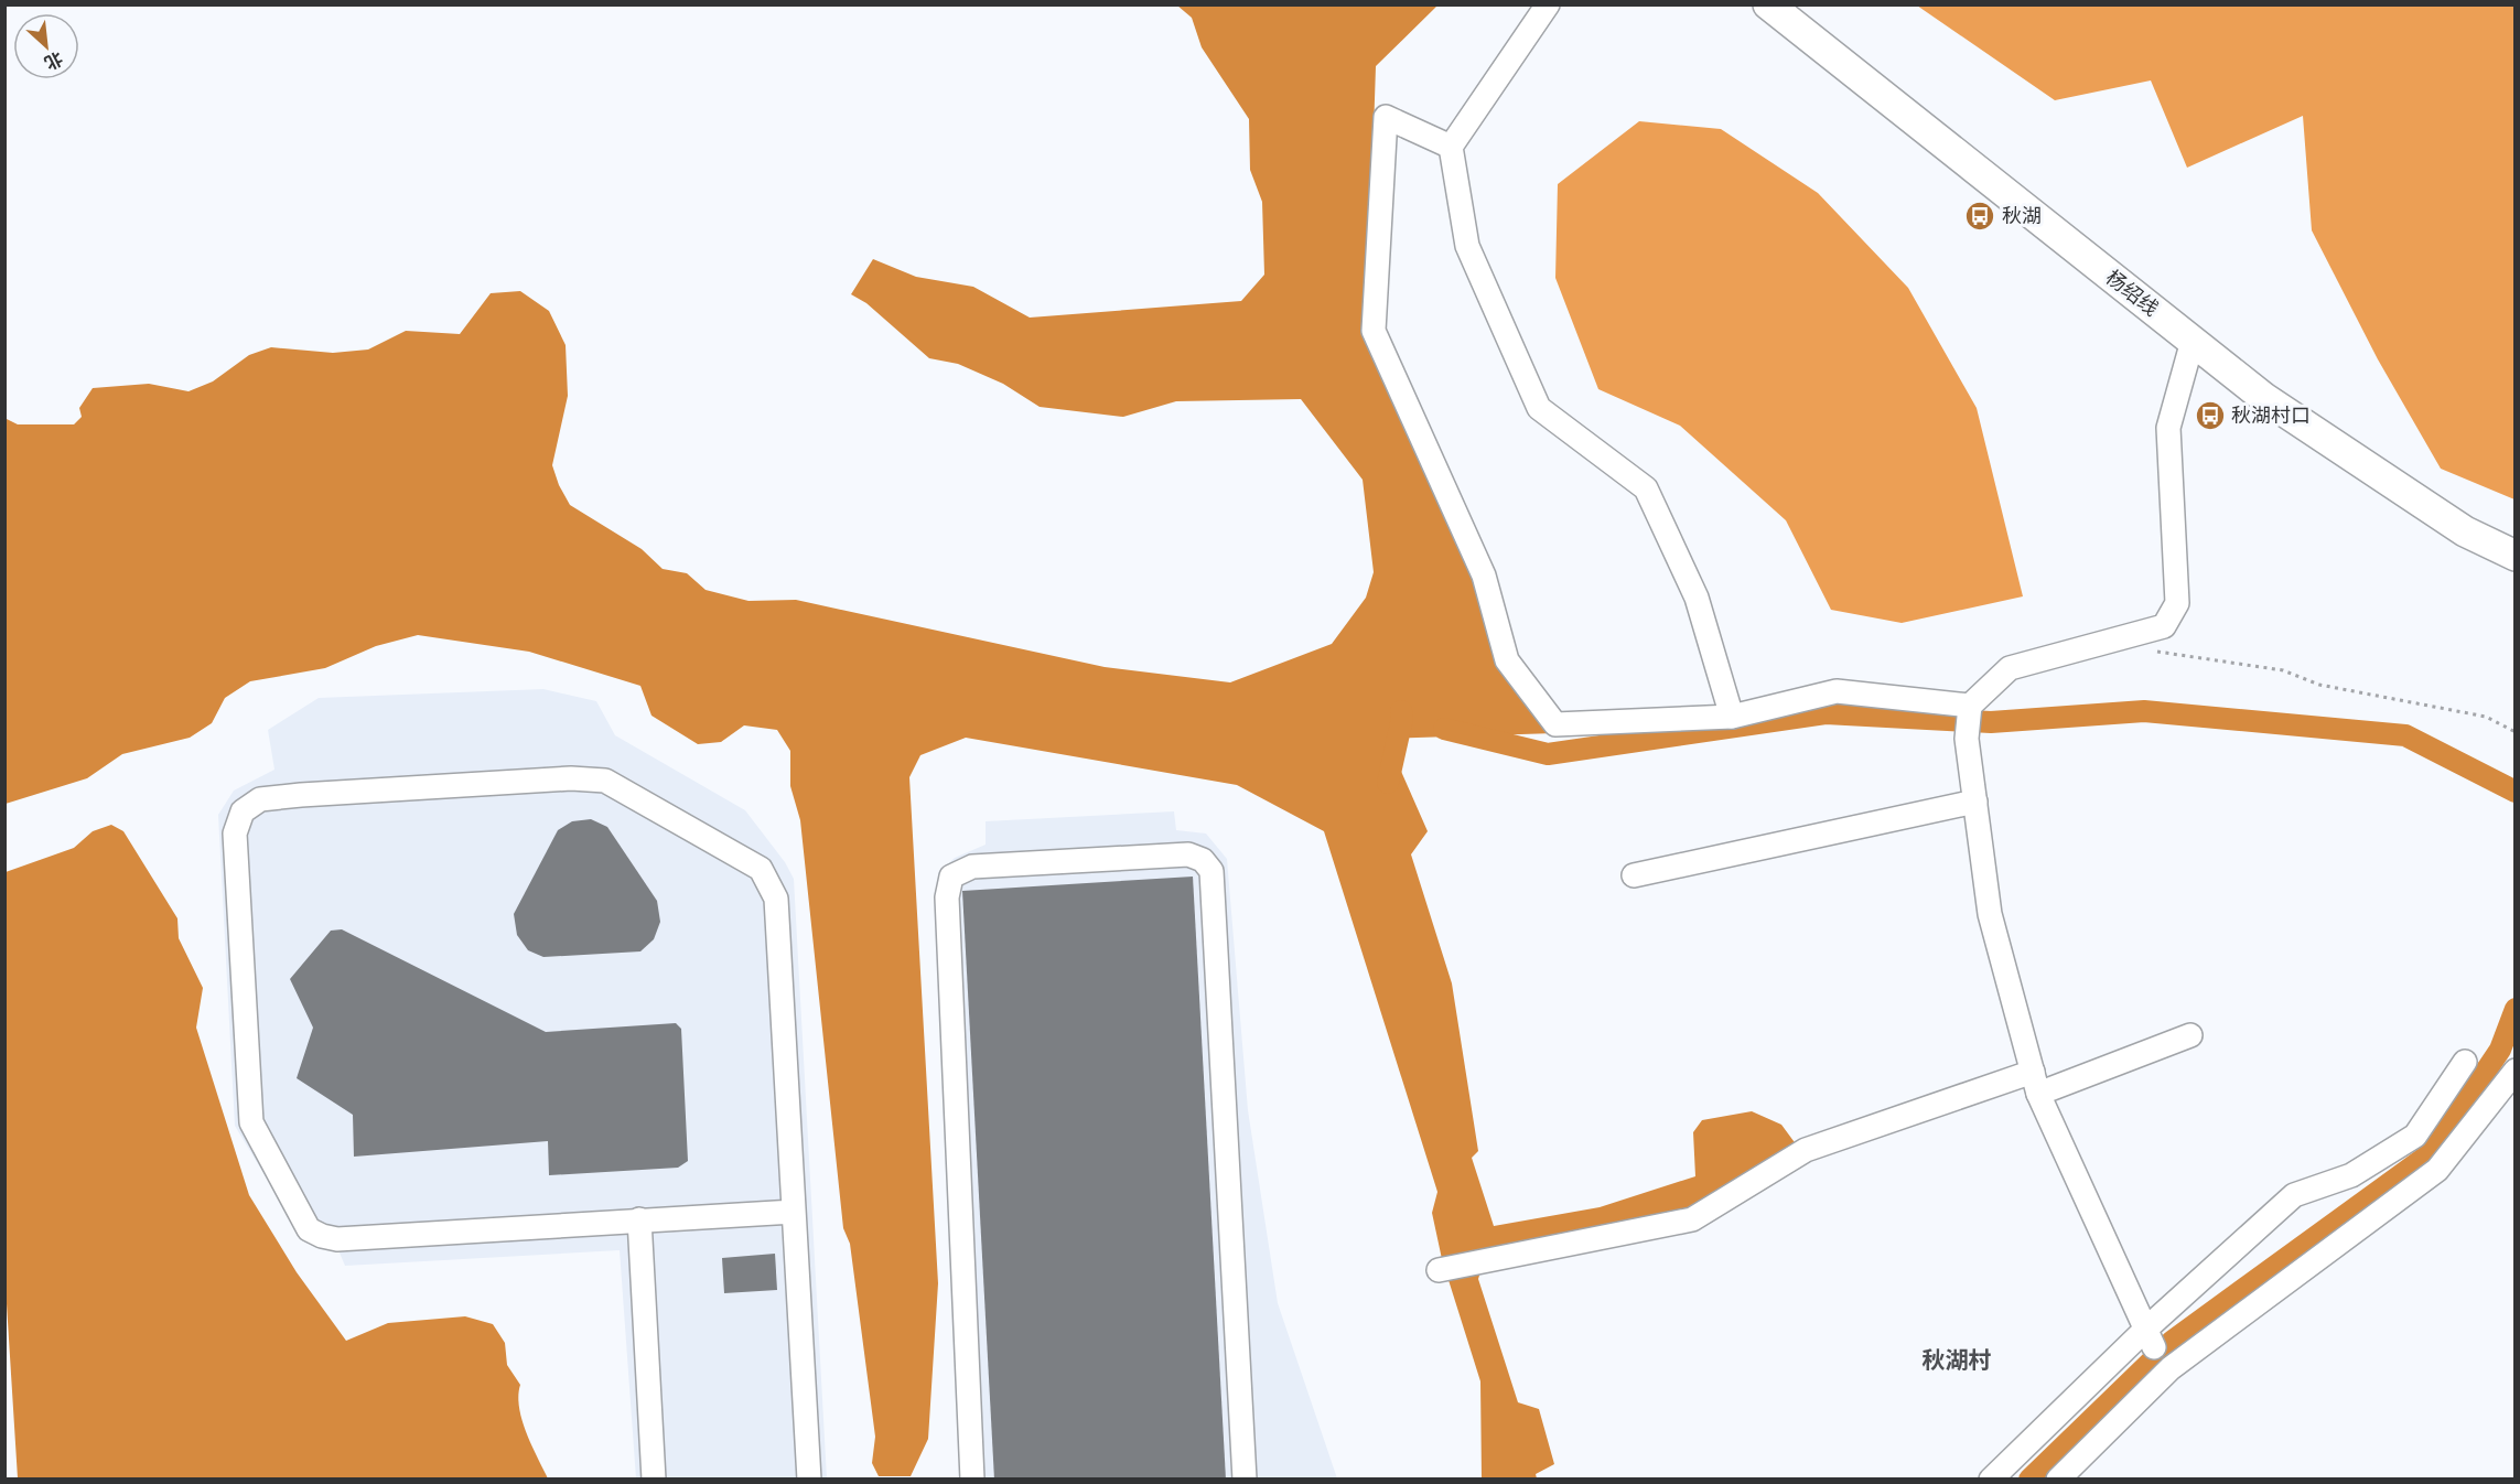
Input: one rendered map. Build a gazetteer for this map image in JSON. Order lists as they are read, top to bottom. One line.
{"streets":{"main road":["杨绍线"]},"districts":["秋湖村"],"places":{"bus stop":["秋湖","秋湖村口"]},"north":"bottom right"}
